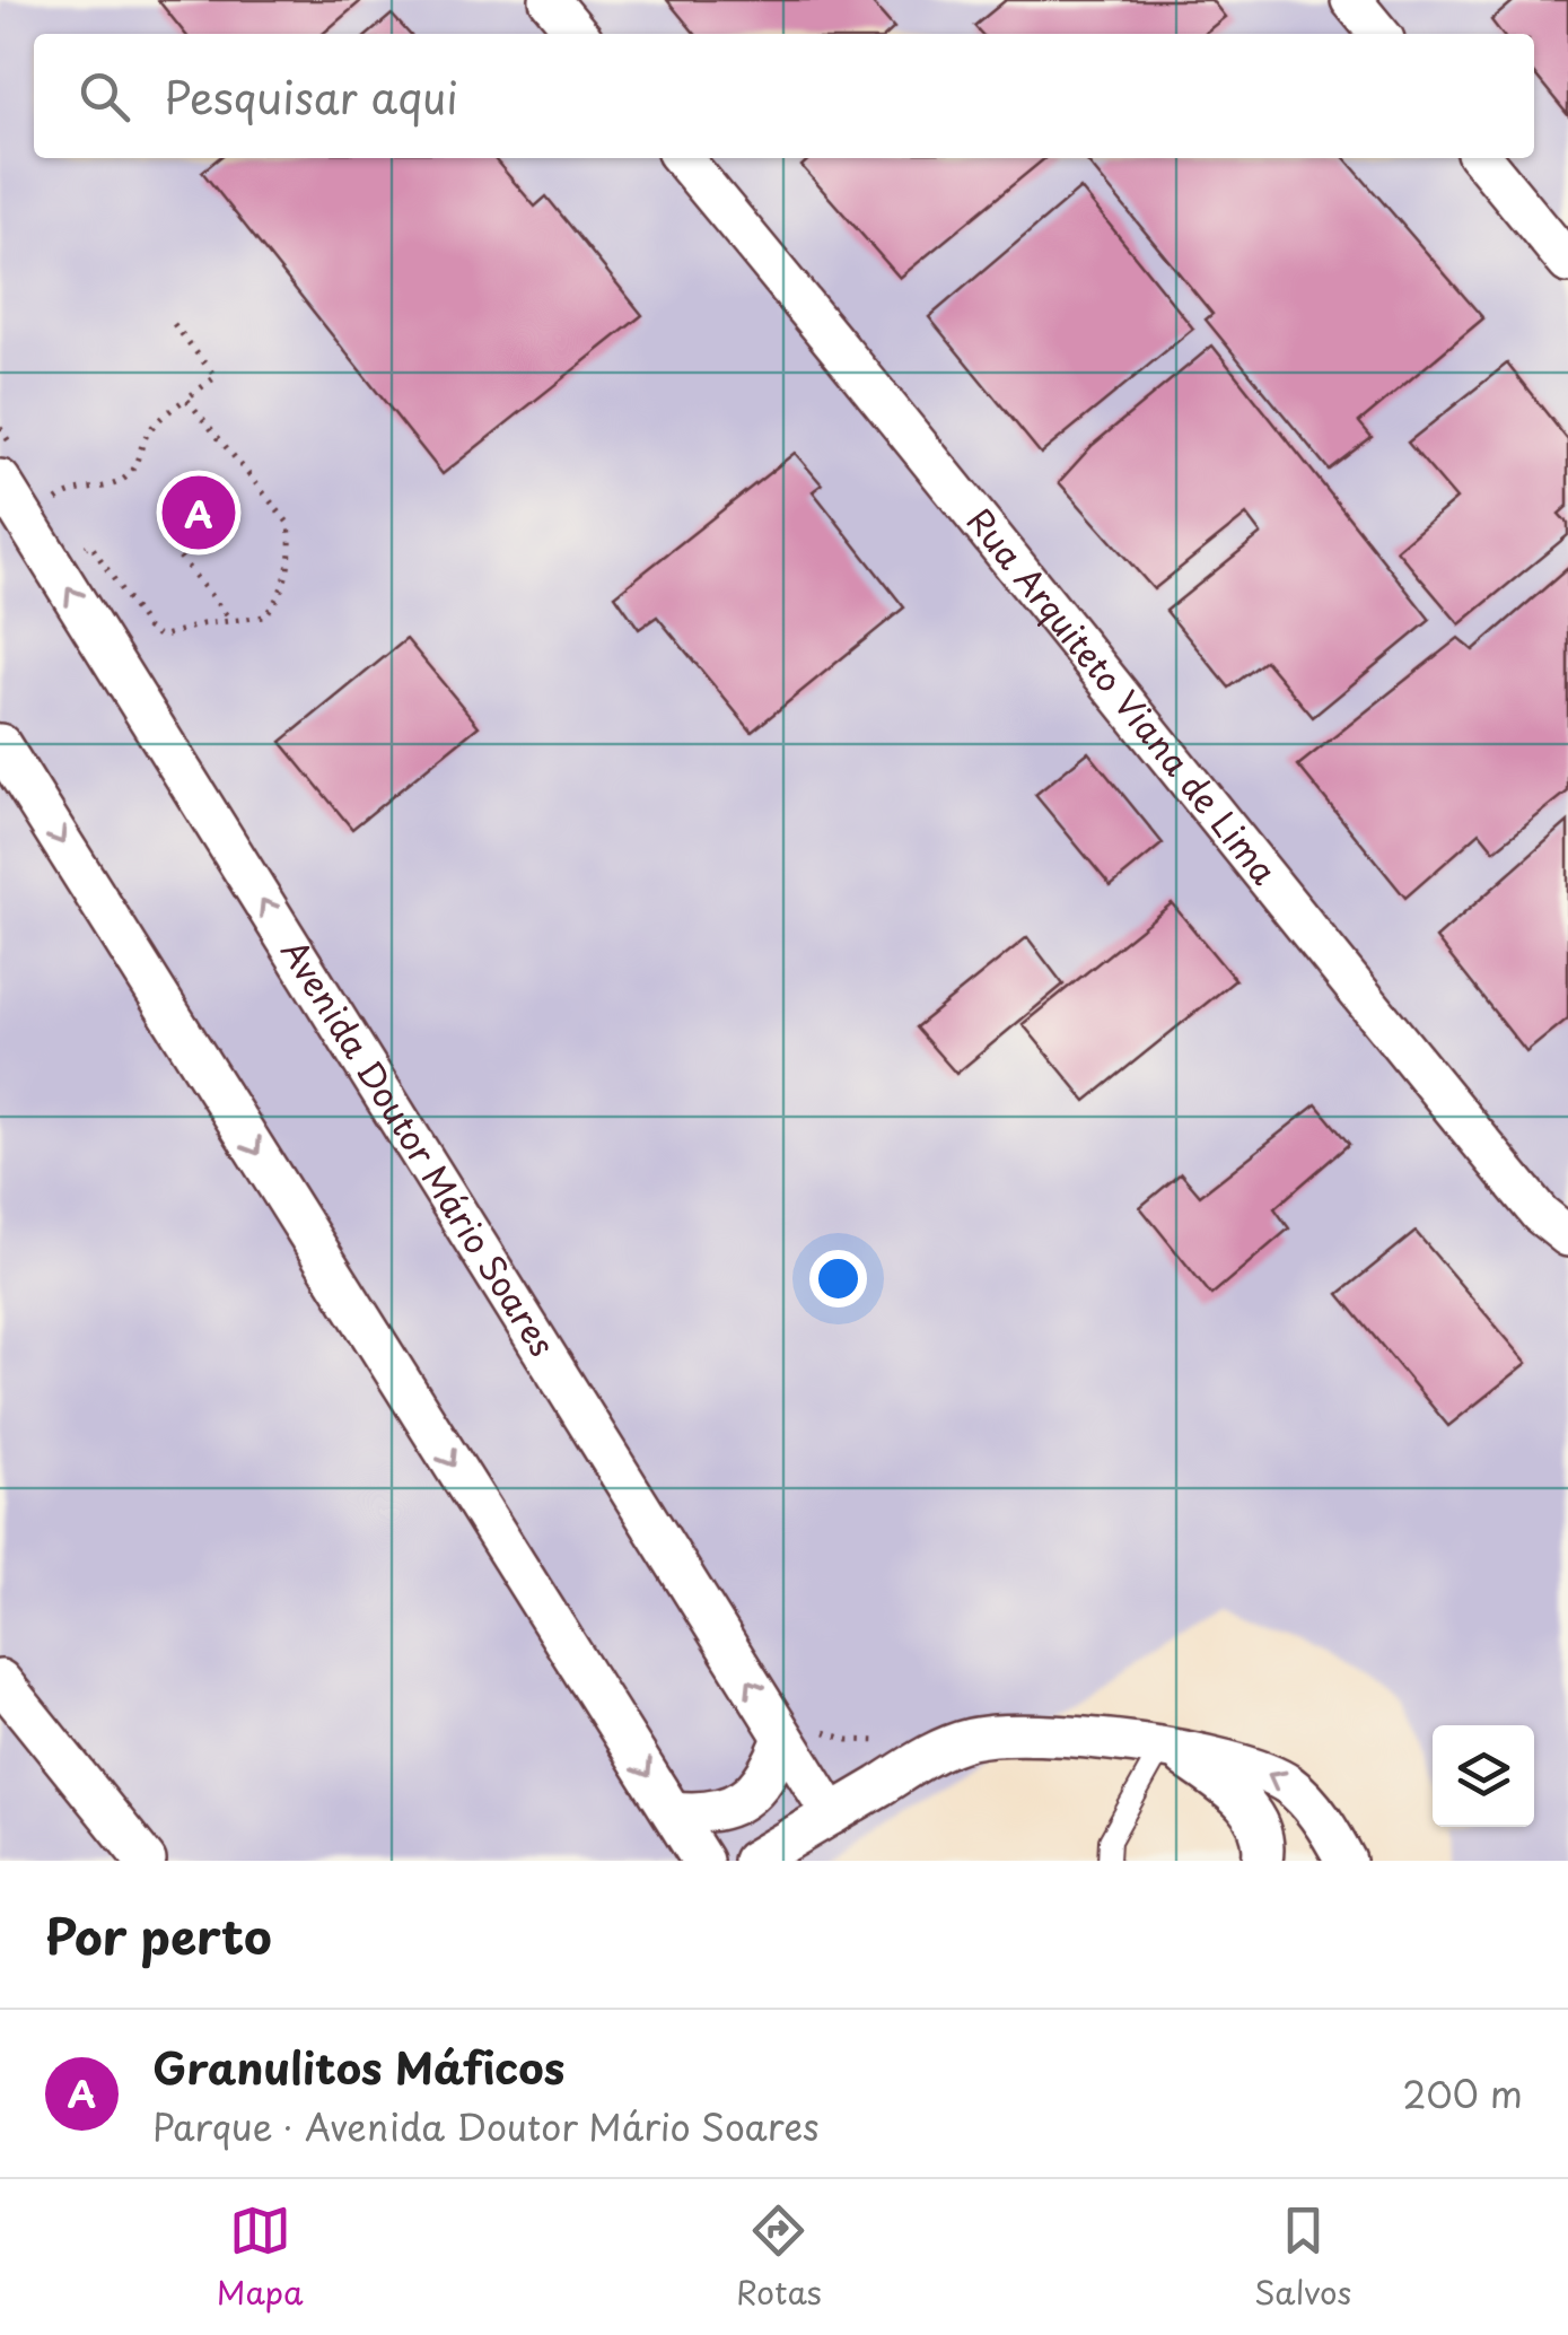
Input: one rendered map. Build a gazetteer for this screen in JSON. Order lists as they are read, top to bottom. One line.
{"streets":{"street":["Rua Arquiteto Viana de Lima","Avenida Doutor Mário Soares"]},"page":{"search":"Pesquisar aqui","pins":"A","heading":"Por perto","list":[{"mark":"A","name":"Granulitos Máficos","note":"Parque · Avenida Doutor Mário Soares","value":"200 m"}],"nav":["Mapa","Rotas","Salvos"]}}
